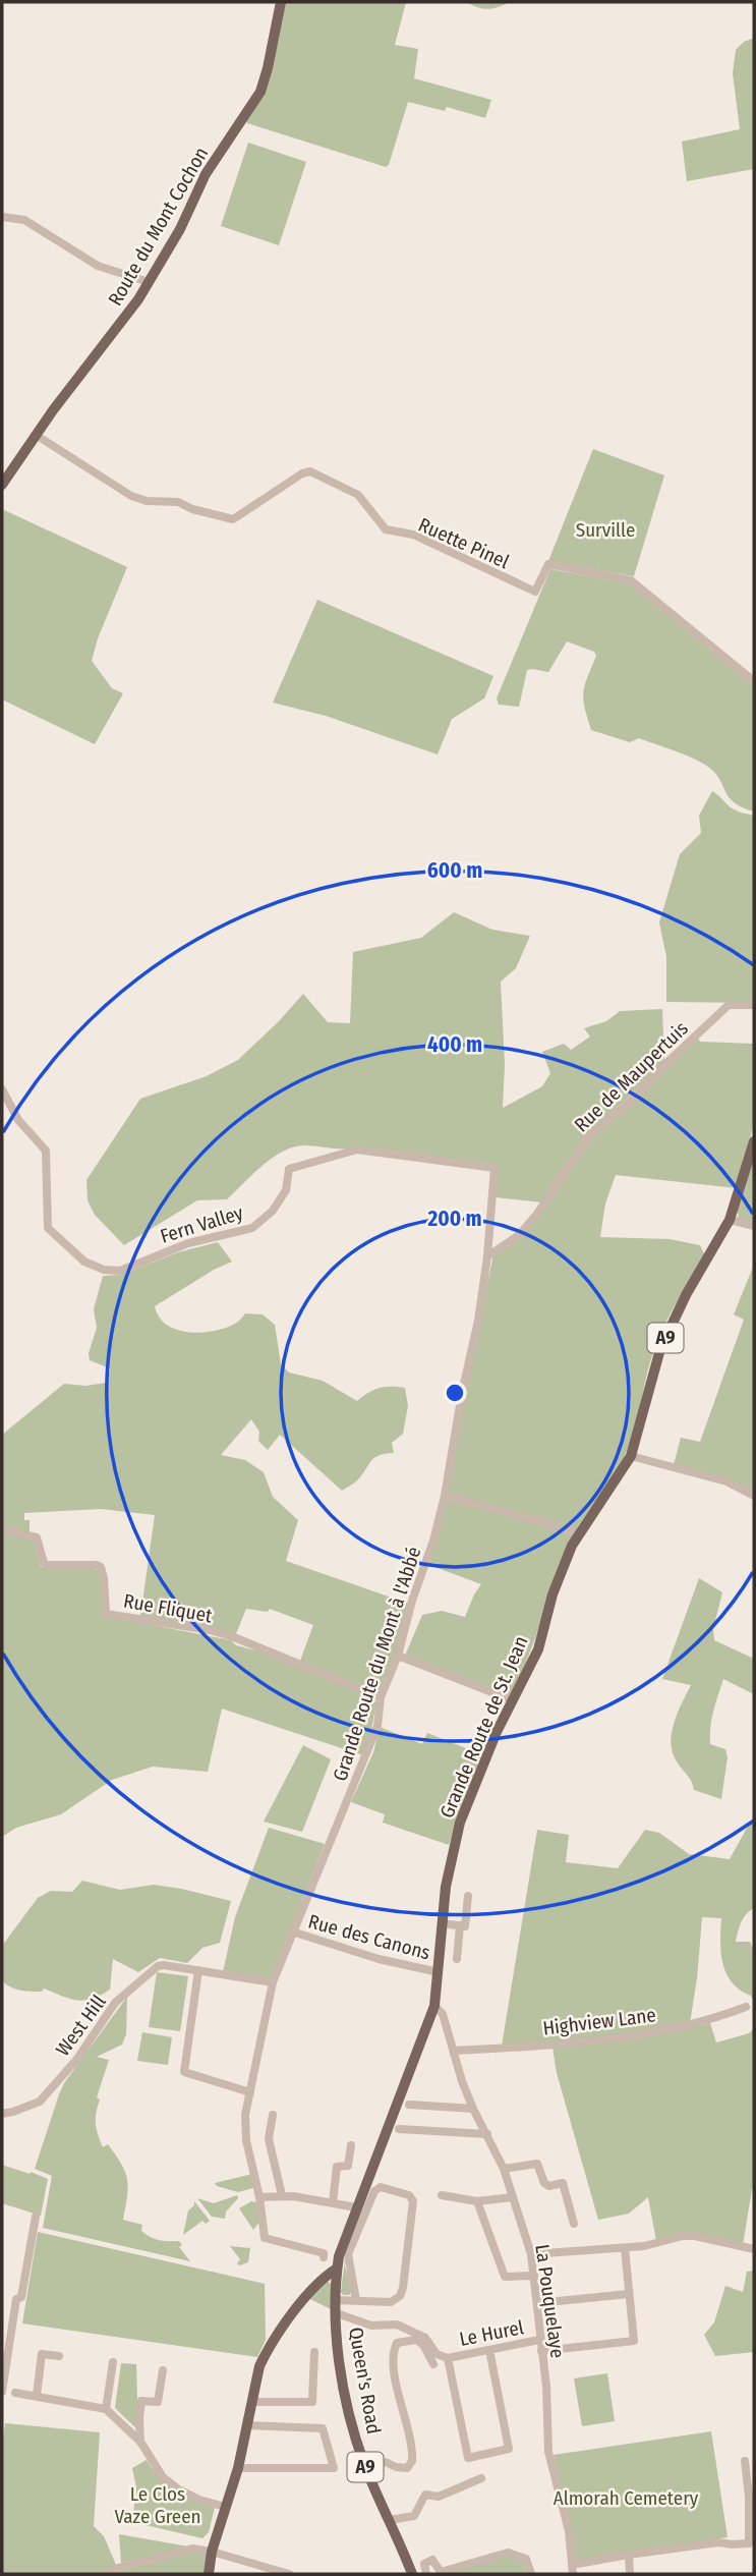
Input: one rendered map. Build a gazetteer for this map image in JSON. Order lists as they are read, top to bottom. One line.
{"streets":{"main road":["Route du Mont Cochon","A9","Grande Route de St. Jean","Queen's Road"],"street":["Ruette Pinel","Rue de Maupertuis","Fern Valley","Rue Fliquet","Grande Route du Mont à l'Abbé","Rue des Canons","Highview Lane","West Hill","La Pouquelaye","Le Hurel"]},"crossings":[["Route du Mont Cochon","Ruette Pinel"],["Rue de Maupertuis","Fern Valley"],["Rue de Maupertuis","Grande Route du Mont à l'Abbé"],["Fern Valley","Grande Route du Mont à l'Abbé"],["Rue Fliquet","Grande Route du Mont à l'Abbé"],["Grande Route du Mont à l'Abbé","Rue des Canons"],["Grande Route du Mont à l'Abbé","West Hill"],["Grande Route de St. Jean","Rue des Canons"],["Grande Route de St. Jean","La Pouquelaye"],["Grande Route de St. Jean","Queen's Road"],["Highview Lane","La Pouquelaye"],["La Pouquelaye","Le Hurel"],["Le Hurel","Queen's Road"]],"parks":["Surville","Le Clos Vaze Green","Almorah Cemetery"],"rings":["600 m","400 m","200 m"]}
